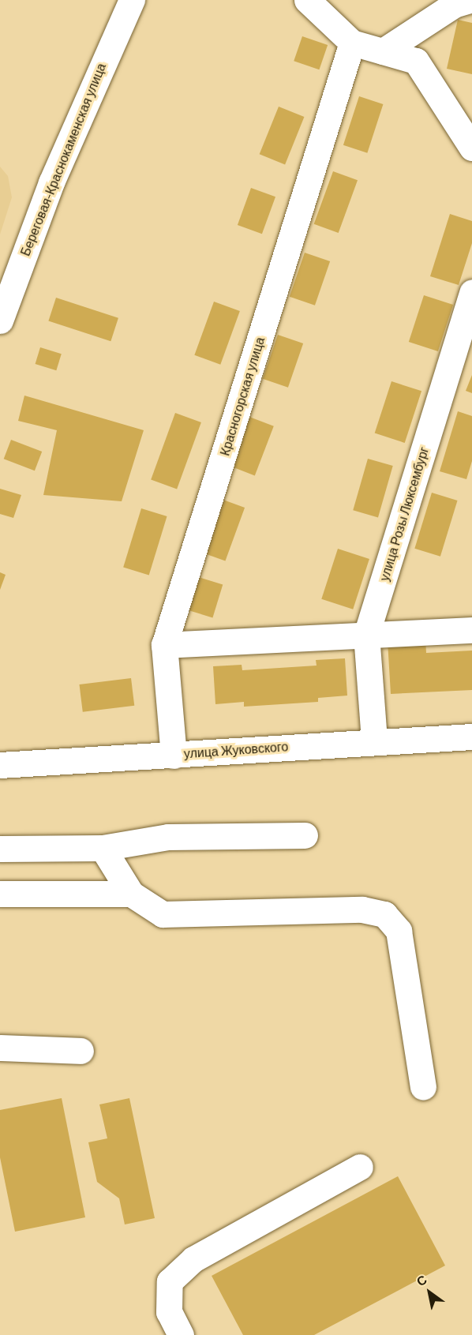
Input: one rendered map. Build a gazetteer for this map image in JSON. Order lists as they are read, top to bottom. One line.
{"streets":{"street":["Береговая-Краснокаменская улица","Красногорская улица","улица Розы Люксембург","улица Жуковского"]},"crossings":[["Красногорская улица","улица Жуковского"],["улица Розы Люксембург","улица Жуковского"]],"north":"top left"}
